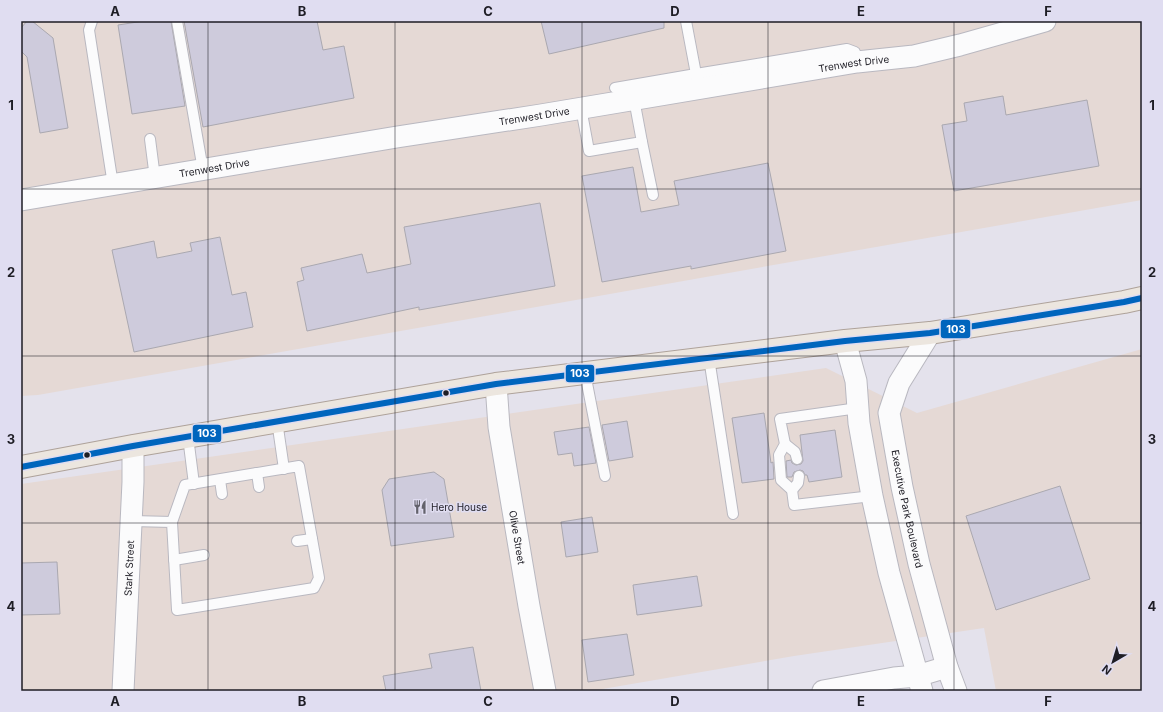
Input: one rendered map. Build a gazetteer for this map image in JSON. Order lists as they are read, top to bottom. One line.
{"streets":{"street":["Trenwest Drive","Executive Park Boulevard","Olive Street","Stark Street"]},"places":{"restaurant":["Hero House"]},"lines":["transit line 103"],"north":"bottom left","grid":{"columns":["A","B","C","D","E","F"],"rows":["1","2","3","4"]}}
